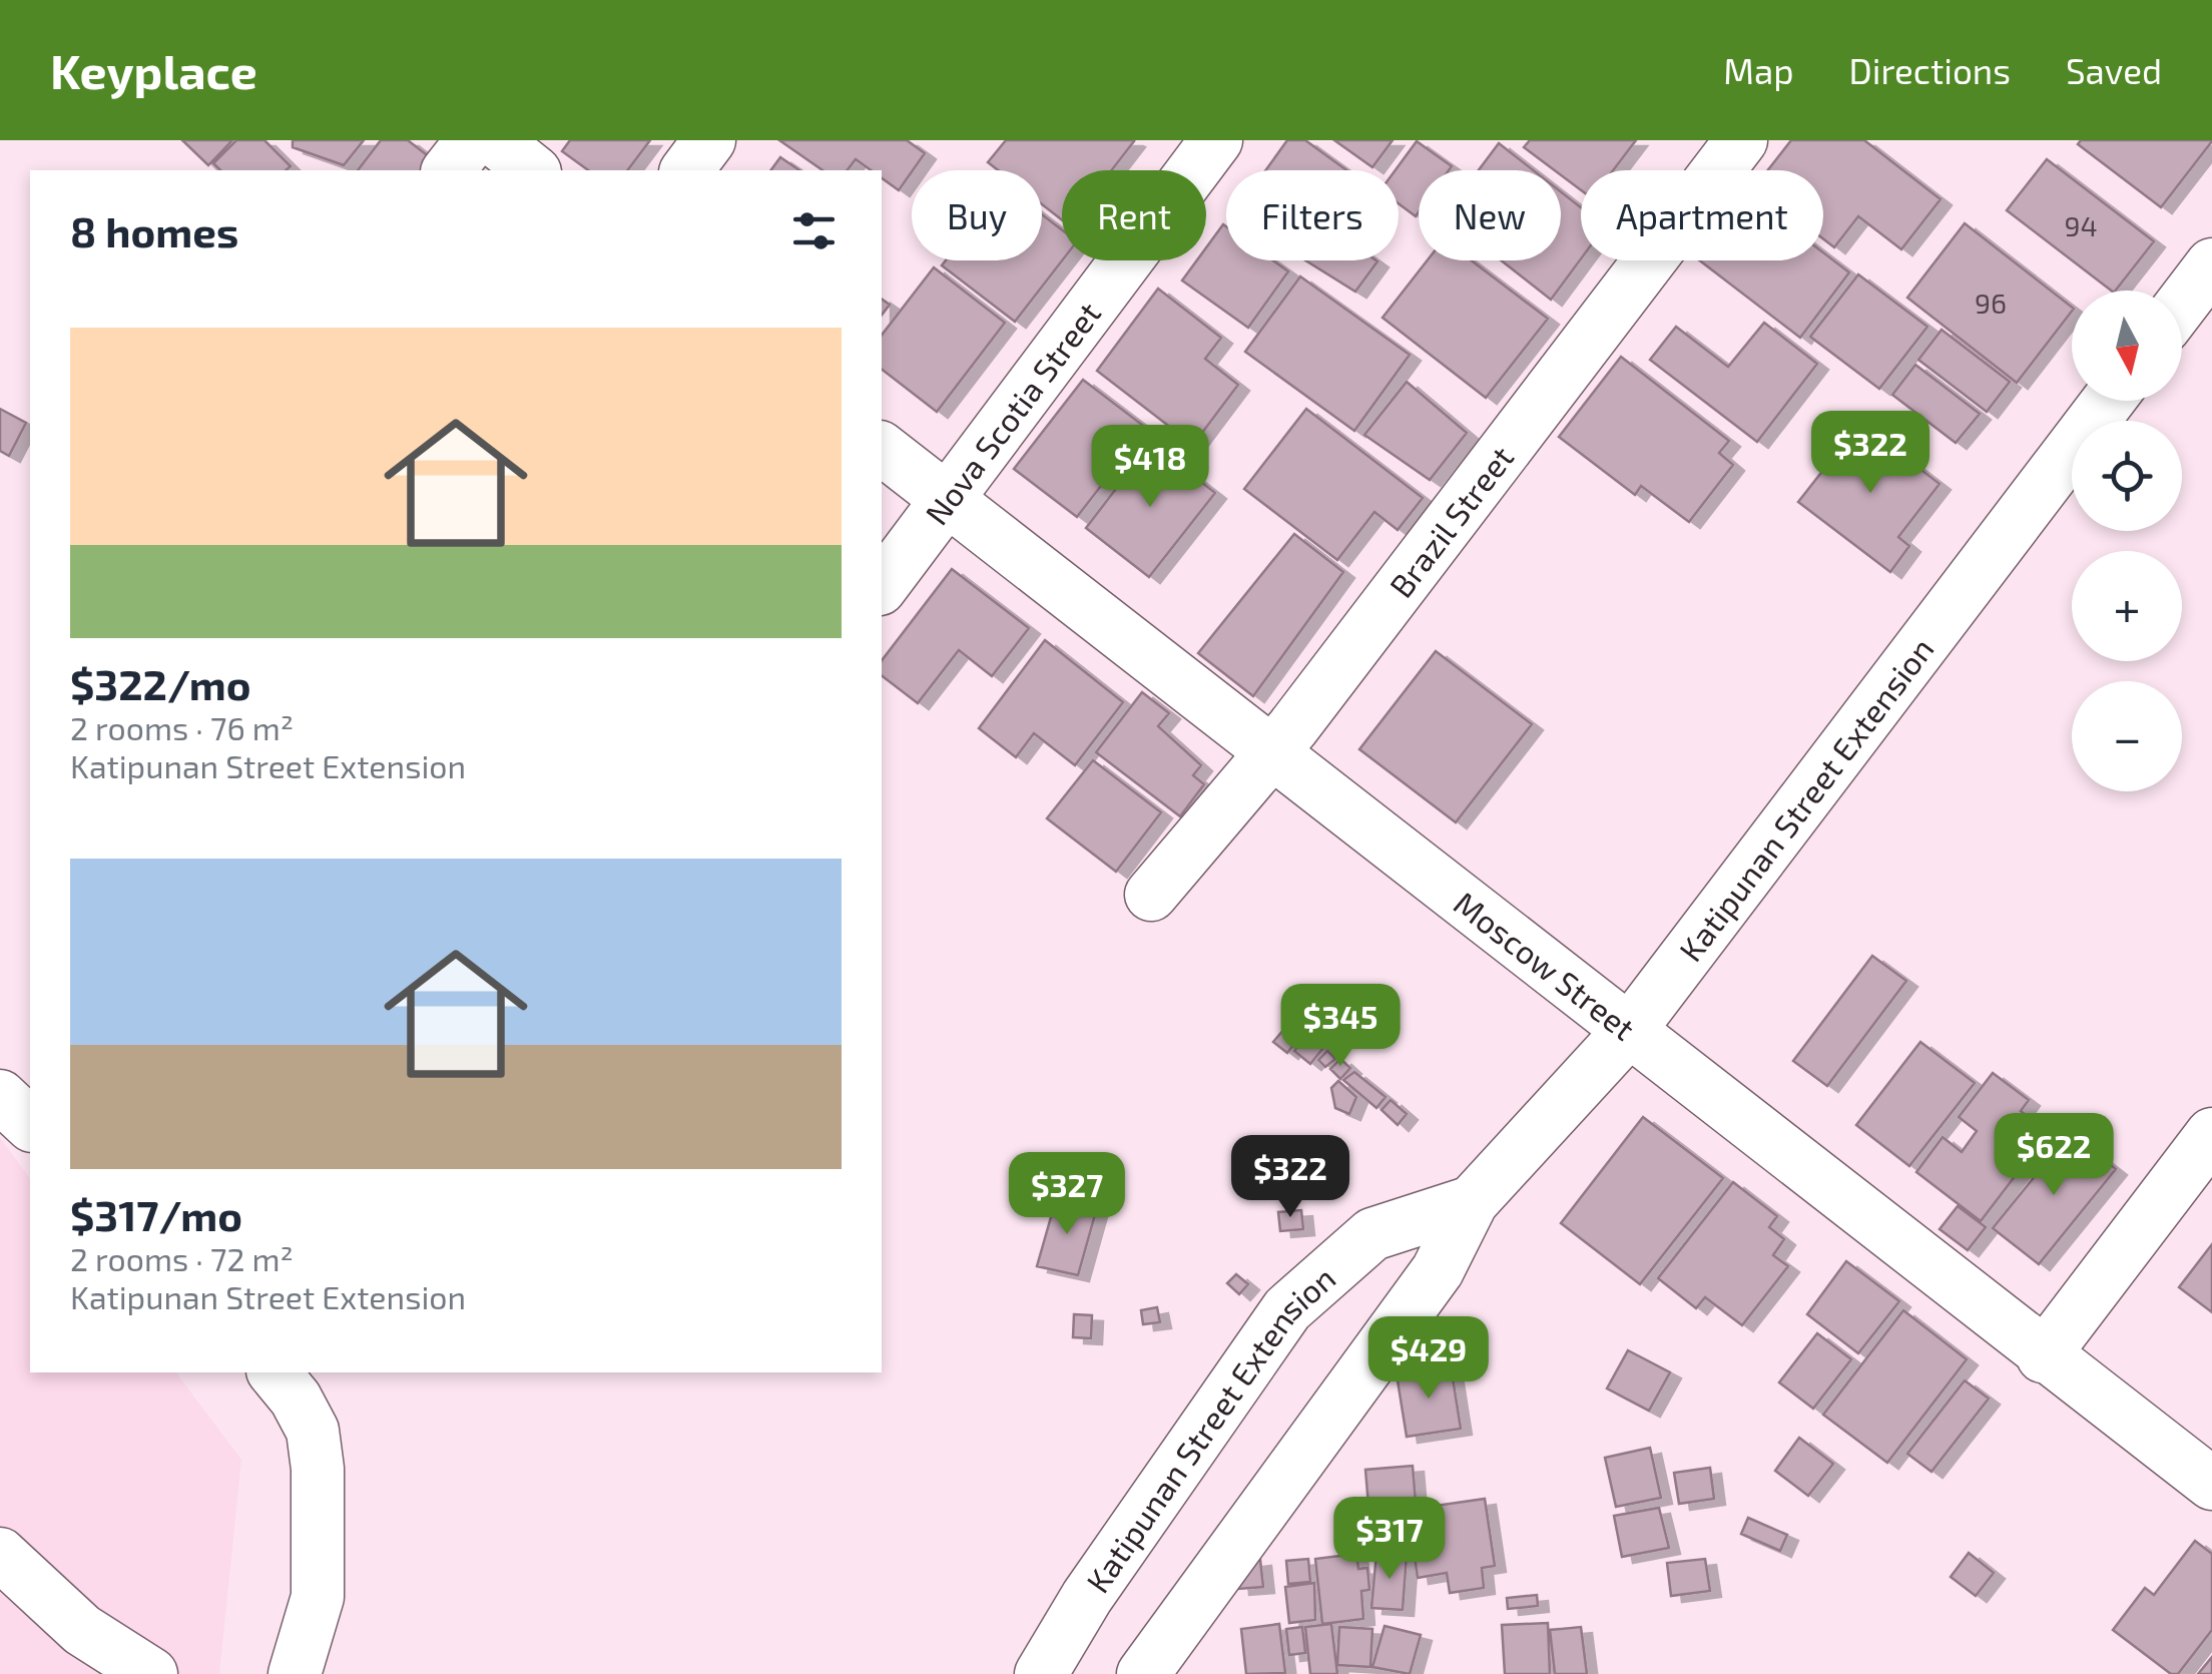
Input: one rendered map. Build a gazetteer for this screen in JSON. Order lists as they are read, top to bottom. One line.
{"streets":{"street":["Nova Scotia Street","Brazil Street","Katipunan Street Extension","Moscow Street"]},"crossings":[["Nova Scotia Street","Moscow Street"],["Brazil Street","Moscow Street"],["Katipunan Street Extension","Moscow Street"]],"house_numbers":["94","96"],"north":"bottom","page":{"header":"Keyplace","nav":["Map","Directions","Saved"],"chip":["Buy","Rent","Filters","New","Apartment"],"heading":"8 homes","map_buttons":["+","−"],"list":[{"name":"$322/mo","note":"2 rooms · 76 m² · Katipunan Street Extension"},{"name":"$317/mo","note":"2 rooms · 72 m² · Katipunan Street Extension"}],"price":["$322","$418","$345","$622","$322","$327","$429","$317"]}}
